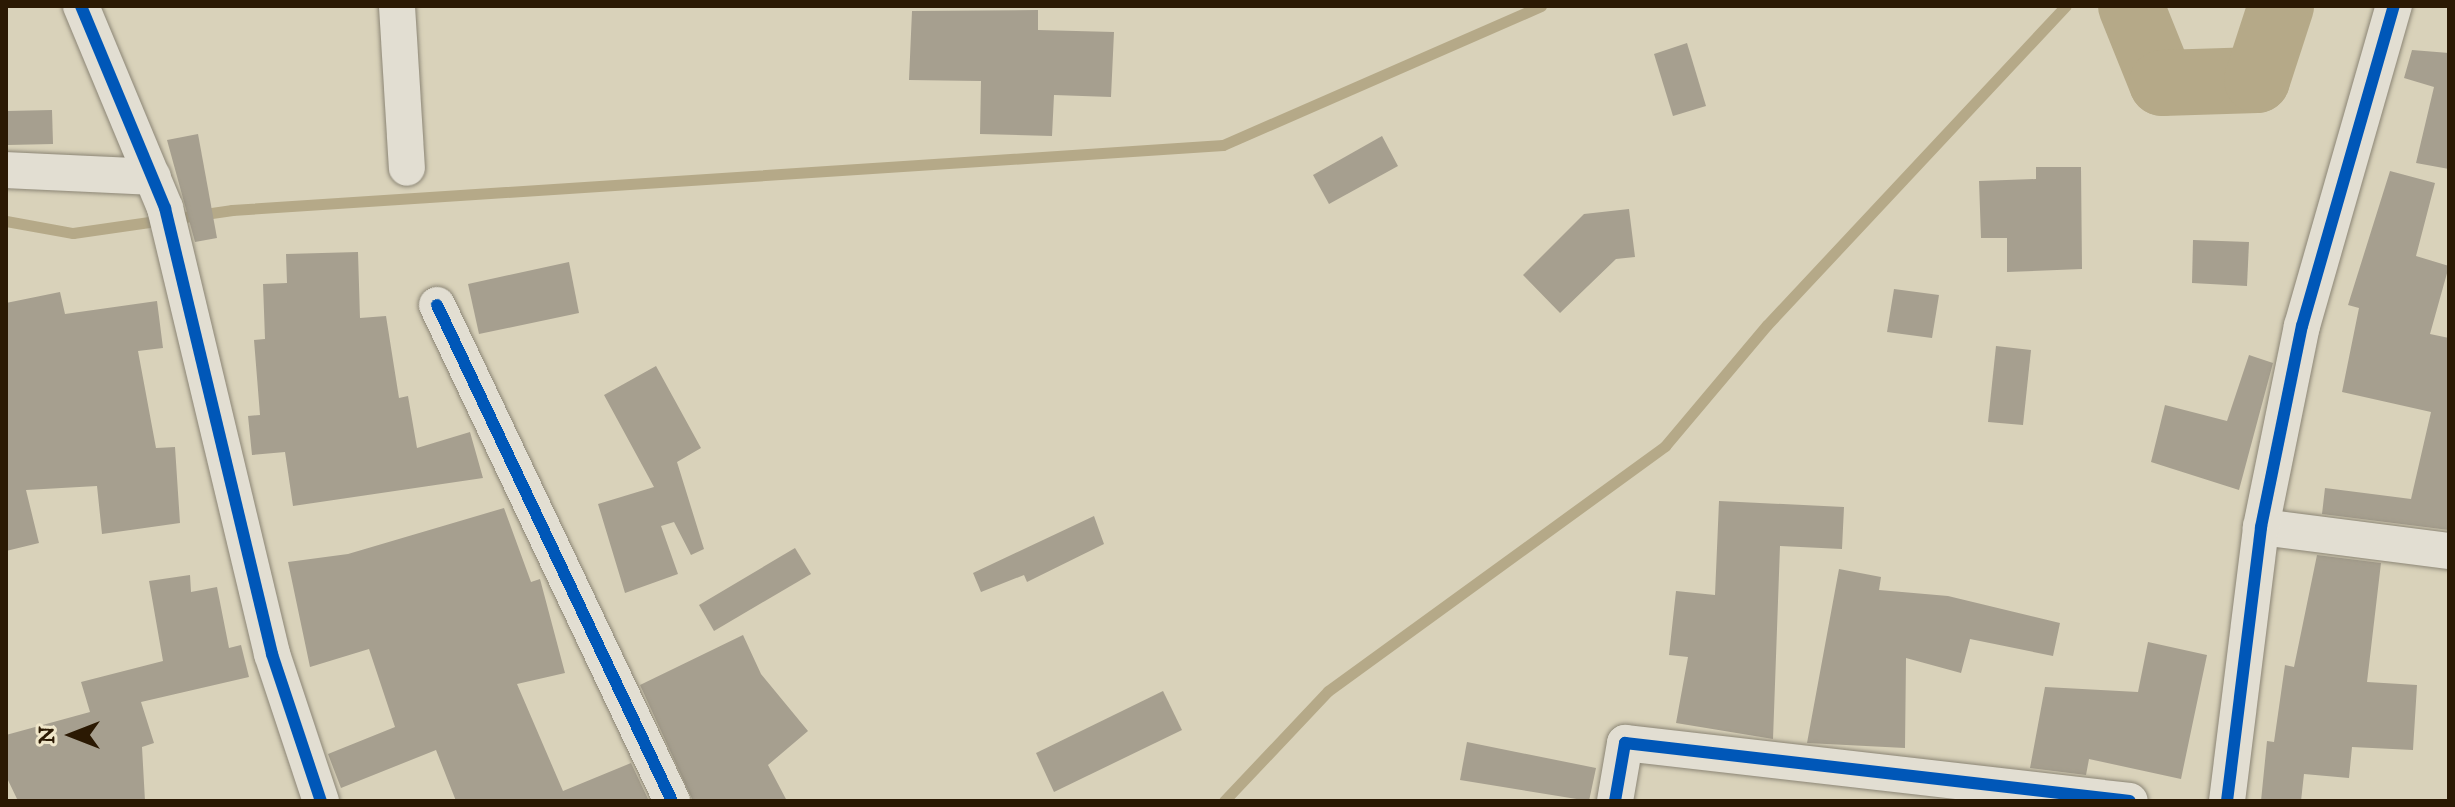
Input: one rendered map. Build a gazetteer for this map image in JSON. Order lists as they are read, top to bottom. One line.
{"north":"left"}
